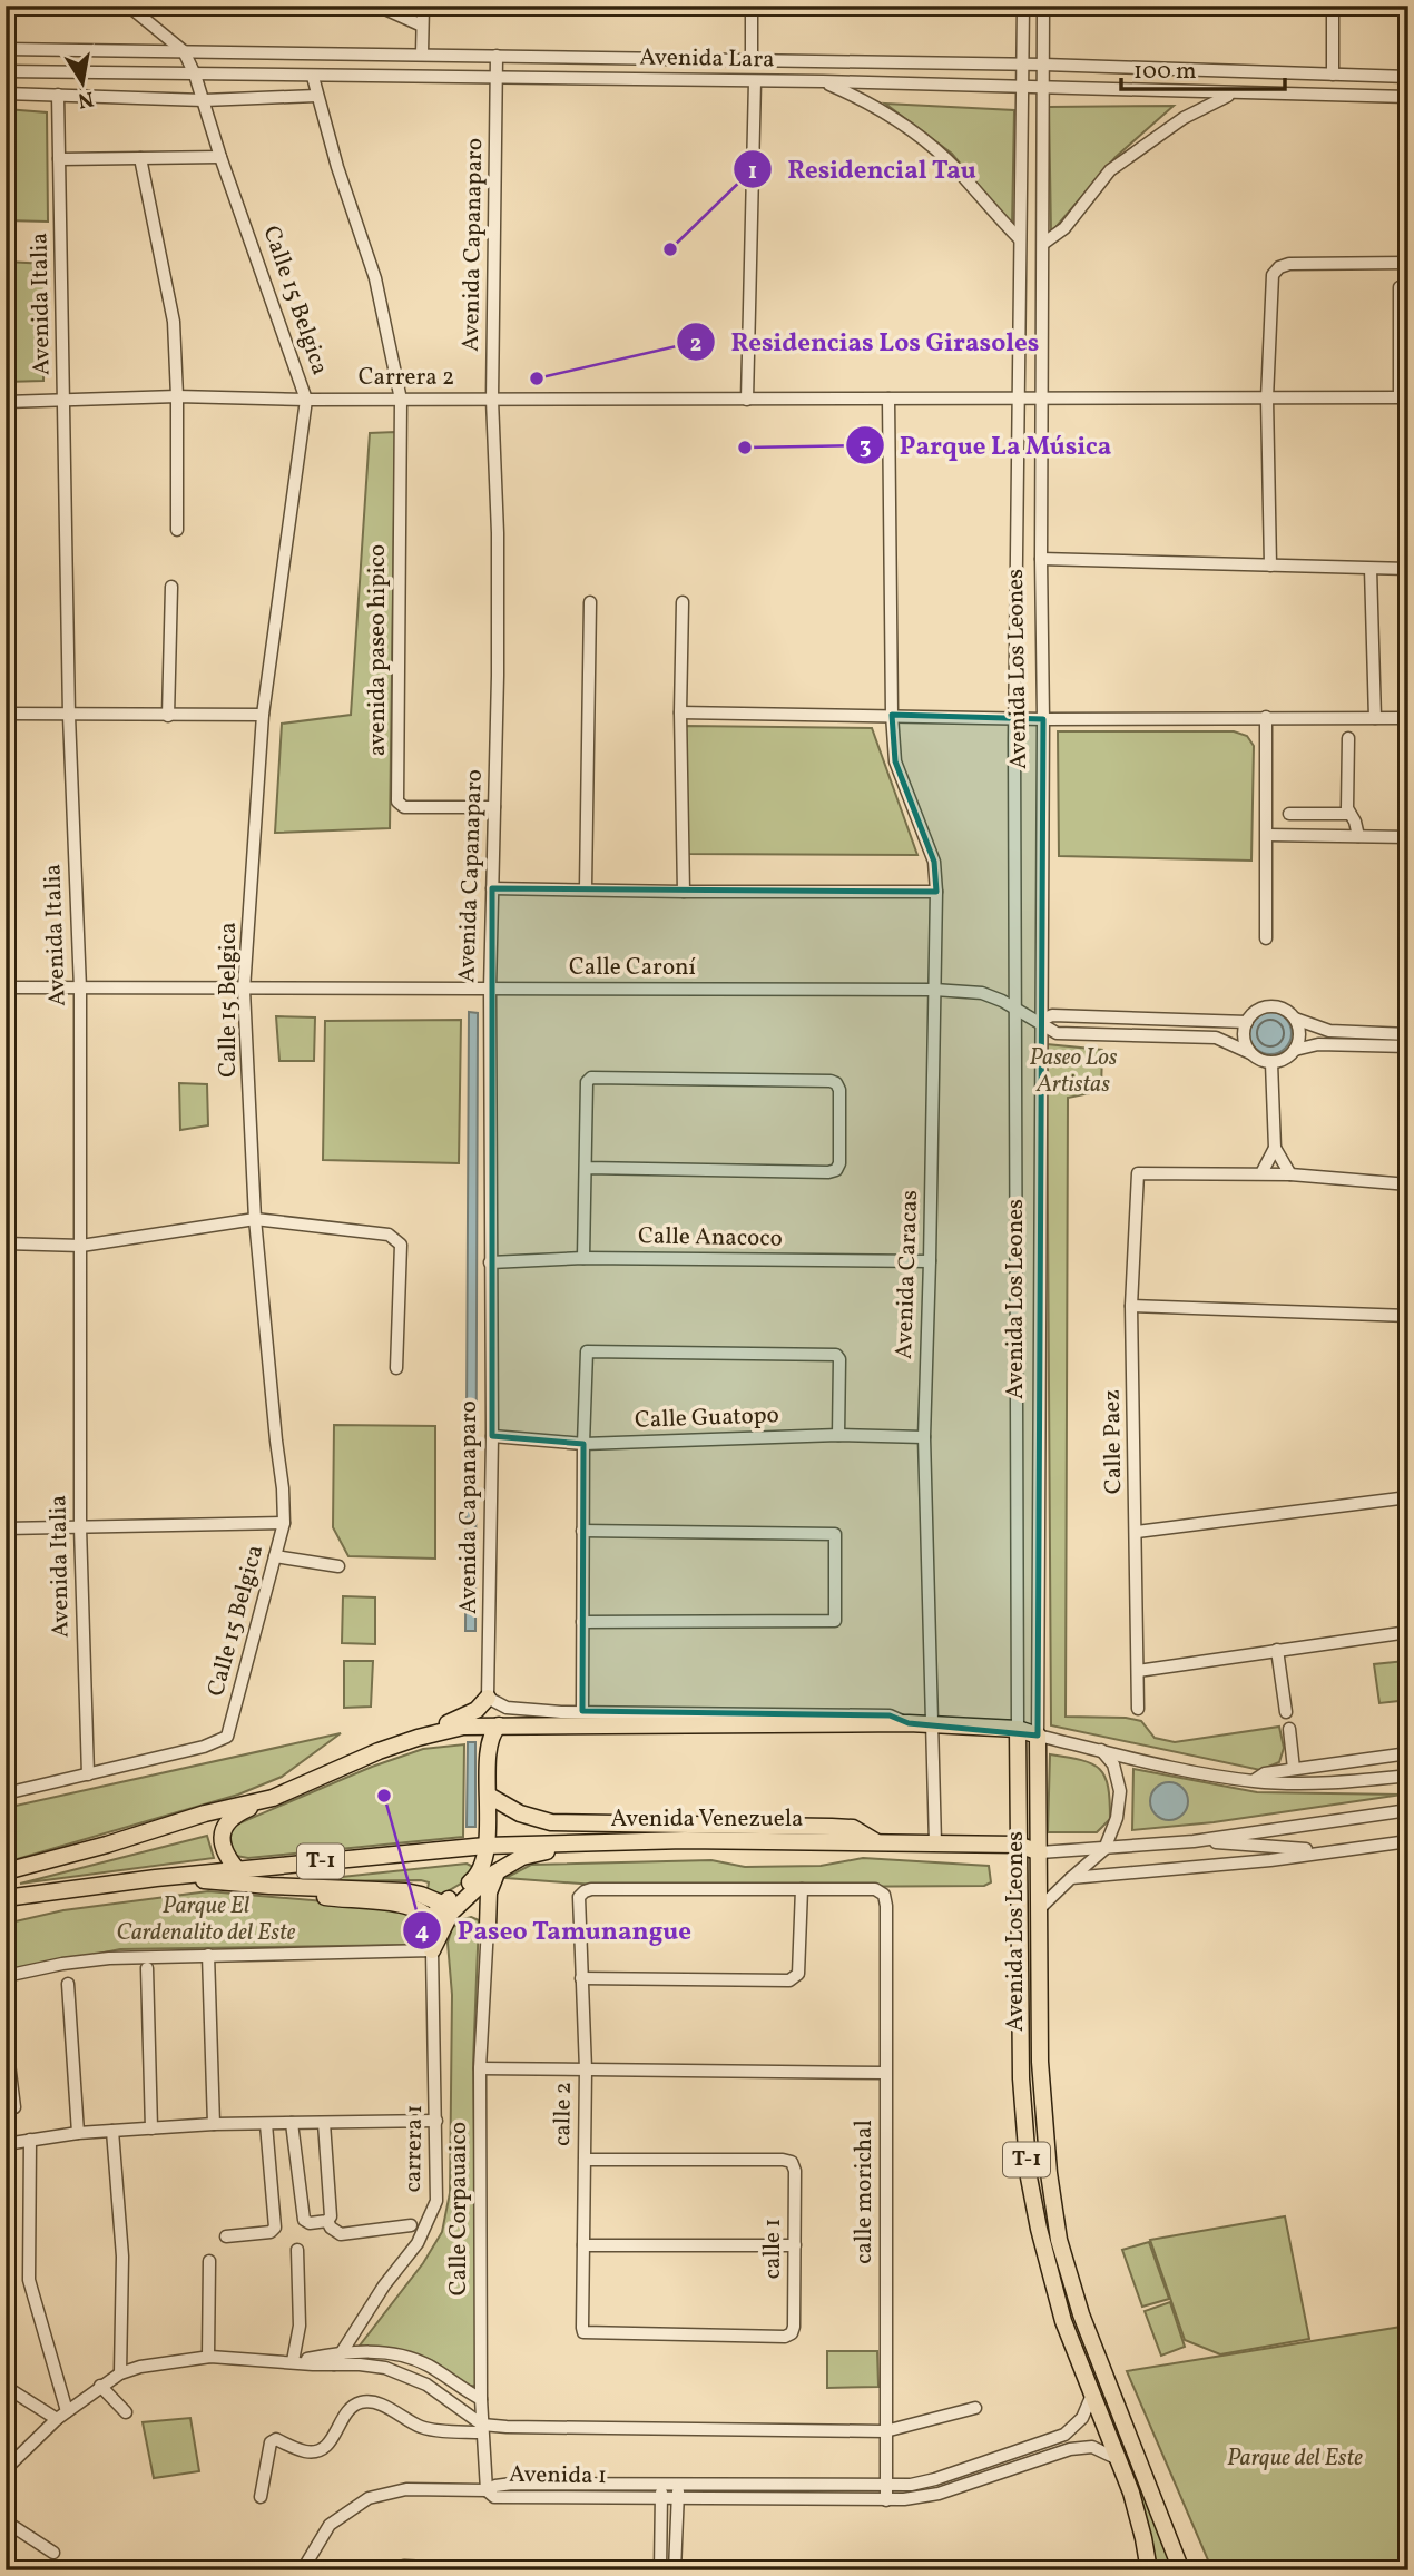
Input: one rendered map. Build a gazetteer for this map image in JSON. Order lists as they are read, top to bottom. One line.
{"streets":{"main road":["Avenida Los Leones","Avenida Venezuela","T-1"],"street":["Avenida Lara","Avenida Capanaparo","Calle 15 Belgica","Avenida Italia","Carrera 2","avenida paseo hipico","Calle Caroní","Calle Anacoco","Avenida Caracas","Calle Guatopo","Calle Paez","calle 2","carrera 1","calle morichal","Calle Corpauaico","calle 1","Avenida 1"]},"crossings":[["Avenida Lara","Avenida Capanaparo"],["Avenida Lara","Calle 15 Belgica"],["Avenida Lara","avenida paseo hipico"],["Avenida Lara","Avenida Los Leones"],["Avenida Capanaparo","Carrera 2"],["Avenida Capanaparo","avenida paseo hipico"],["Avenida Capanaparo","Calle Caroní"],["Avenida Capanaparo","Calle Anacoco"],["Avenida Capanaparo","Calle Guatopo"],["Calle 15 Belgica","Avenida Italia"],["Calle 15 Belgica","Carrera 2"],["Calle 15 Belgica","Calle Caroní"],["Avenida Italia","Carrera 2"],["Avenida Italia","Calle Caroní"],["Carrera 2","avenida paseo hipico"],["Carrera 2","Avenida Los Leones"],["Carrera 2","Avenida Caracas"],["Avenida Los Leones","Calle Caroní"],["Avenida Los Leones","Avenida Venezuela"],["Avenida Los Leones","Avenida 1"],["Calle Caroní","Avenida Caracas"],["Calle Anacoco","Avenida Caracas"],["Avenida Caracas","Calle Guatopo"],["Avenida Caracas","Avenida Venezuela"],["calle 2","calle morichal"],["calle 2","calle 1"],["calle morichal","Avenida 1"],["Calle Corpauaico","Avenida 1"]],"parks":["Paseo Los Artistas","Parque El Cardenalito del Este","Parque del Este"],"places":["Residencial Tau","Residencias Los Girasoles","Parque La Música","Paseo Tamunangue"],"scale_bar":"100 m","north":"bottom"}
